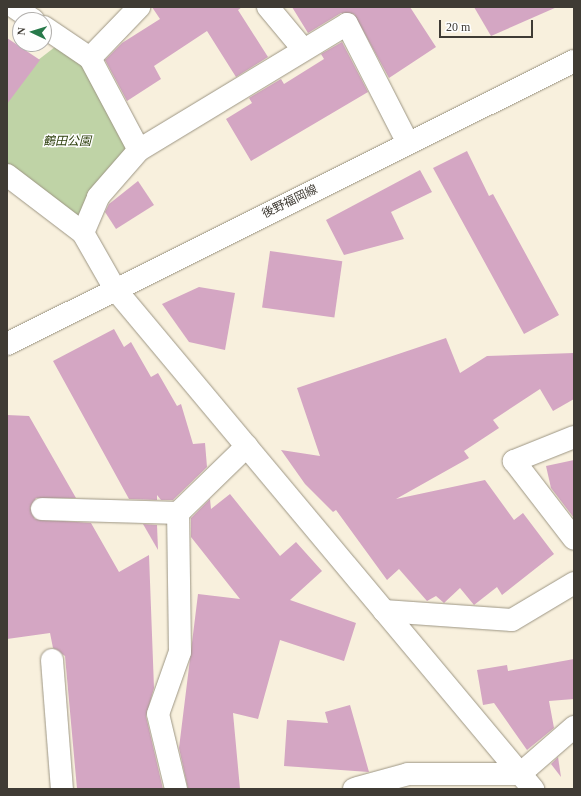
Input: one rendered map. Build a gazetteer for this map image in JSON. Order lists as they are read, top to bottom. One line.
{"streets":{"street":["後野福岡線"]},"parks":["鶴田公園"],"scale_bar":"20 m","north":"left"}
